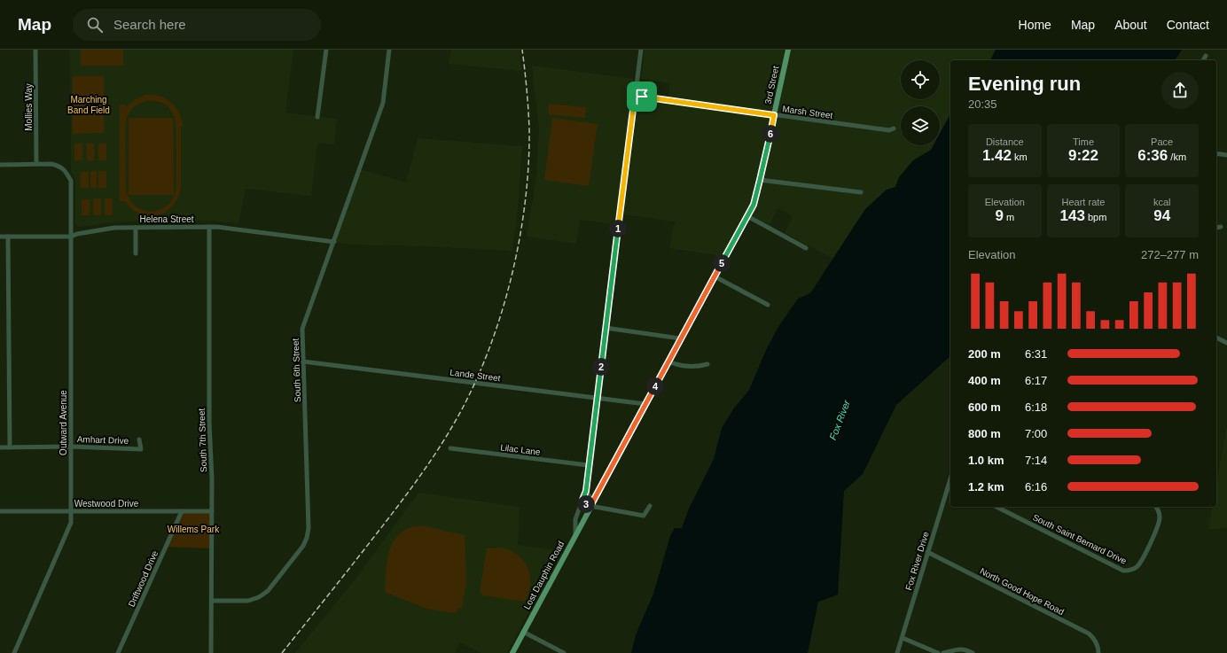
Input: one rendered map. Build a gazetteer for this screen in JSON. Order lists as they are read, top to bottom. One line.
{"streets":{"main road":["3rd Street","Lost Dauphin Road"],"street":["Mollies Way","Marsh Street","Helena Street","South 6th Street","Lande Street","Outward Avenue","Amhart Drive","South 7th Street","Lilac Lane","Westwood Drive","South Saint Bernard Drive","Fox River Drive","Driftwood Drive","North Good Hope Road"]},"crossings":[["3rd Street","Marsh Street"],["3rd Street","Lande Street"],["3rd Street","Lost Dauphin Road"],["Mollies Way","Outward Avenue"],["Helena Street","South 6th Street"],["Helena Street","Outward Avenue"],["Helena Street","South 7th Street"],["South 6th Street","Lande Street"],["South 6th Street","South 7th Street"],["Outward Avenue","Amhart Drive"],["Outward Avenue","Westwood Drive"],["South 7th Street","Westwood Drive"],["Westwood Drive","Driftwood Drive"],["Fox River Drive","North Good Hope Road"]],"water":["Fox River"],"parks":["Marching Band Field","Willems Park"],"page":{"header":"Map","search":"Search here","nav":["Home","Map","About","Contact"],"heading":["Evening run","20:35"],"stats":[["Distance","1.42 km"],["Time","9:22"],["Pace","6:36 /km"],["Elevation","9 m"],["Heart rate","143 bpm"],["kcal","94"]],"pins":["6","1","5","2","4","3"],"chart":["Elevation","272–277 m"],"list":[{"name":"200 m","note":"6:31"},{"name":"400 m","note":"6:17"},{"name":"600 m","note":"6:18"},{"name":"800 m","note":"7:00"},{"name":"1.0 km","note":"7:14"},{"name":"1.2 km","note":"6:16"}]}}
